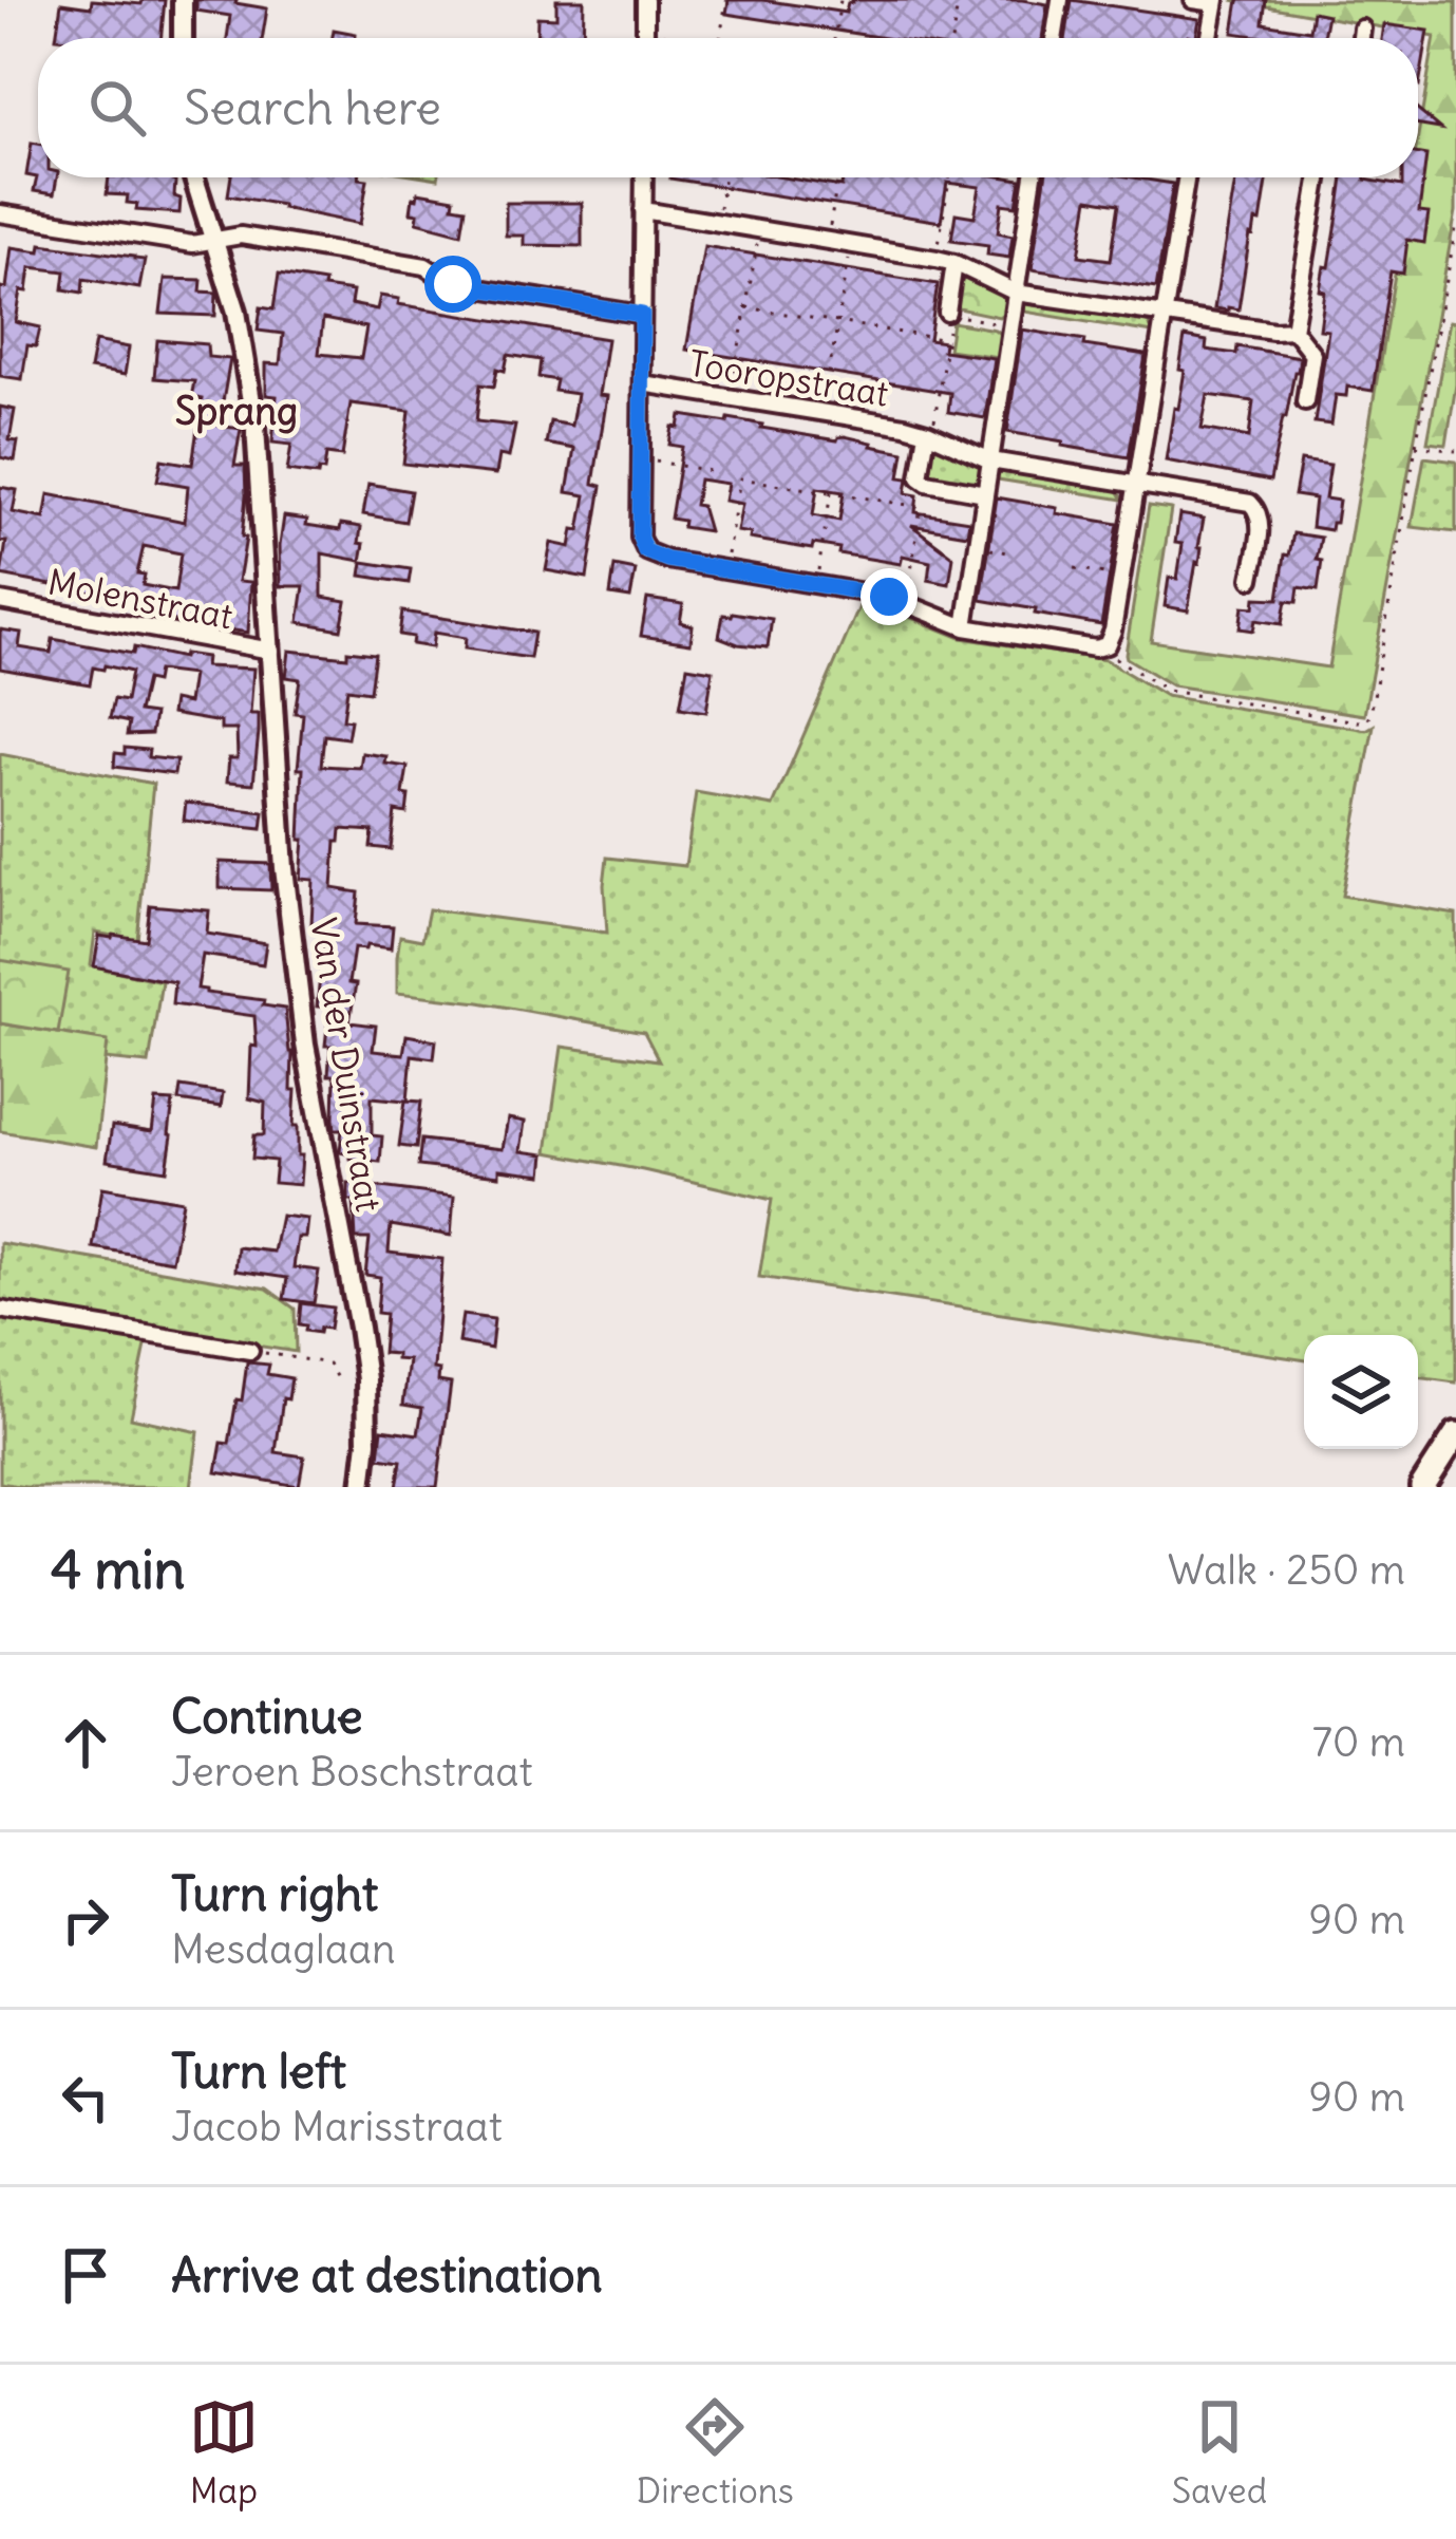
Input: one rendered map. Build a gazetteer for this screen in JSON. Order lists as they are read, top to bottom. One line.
{"streets":{"street":["Tooropstraat","Molenstraat","Van der Duinstraat"]},"crossings":[["Molenstraat","Van der Duinstraat"]],"districts":["Sprang"],"page":{"search":"Search here","heading":["4 min","Walk · 250 m"],"list":[["Continue","Jeroen Boschstraat","70 m"],["Turn right","Mesdaglaan","90 m"],["Turn left","Jacob Marisstraat","90 m"],"Arrive at destination"],"nav":["Map","Directions","Saved"]}}
